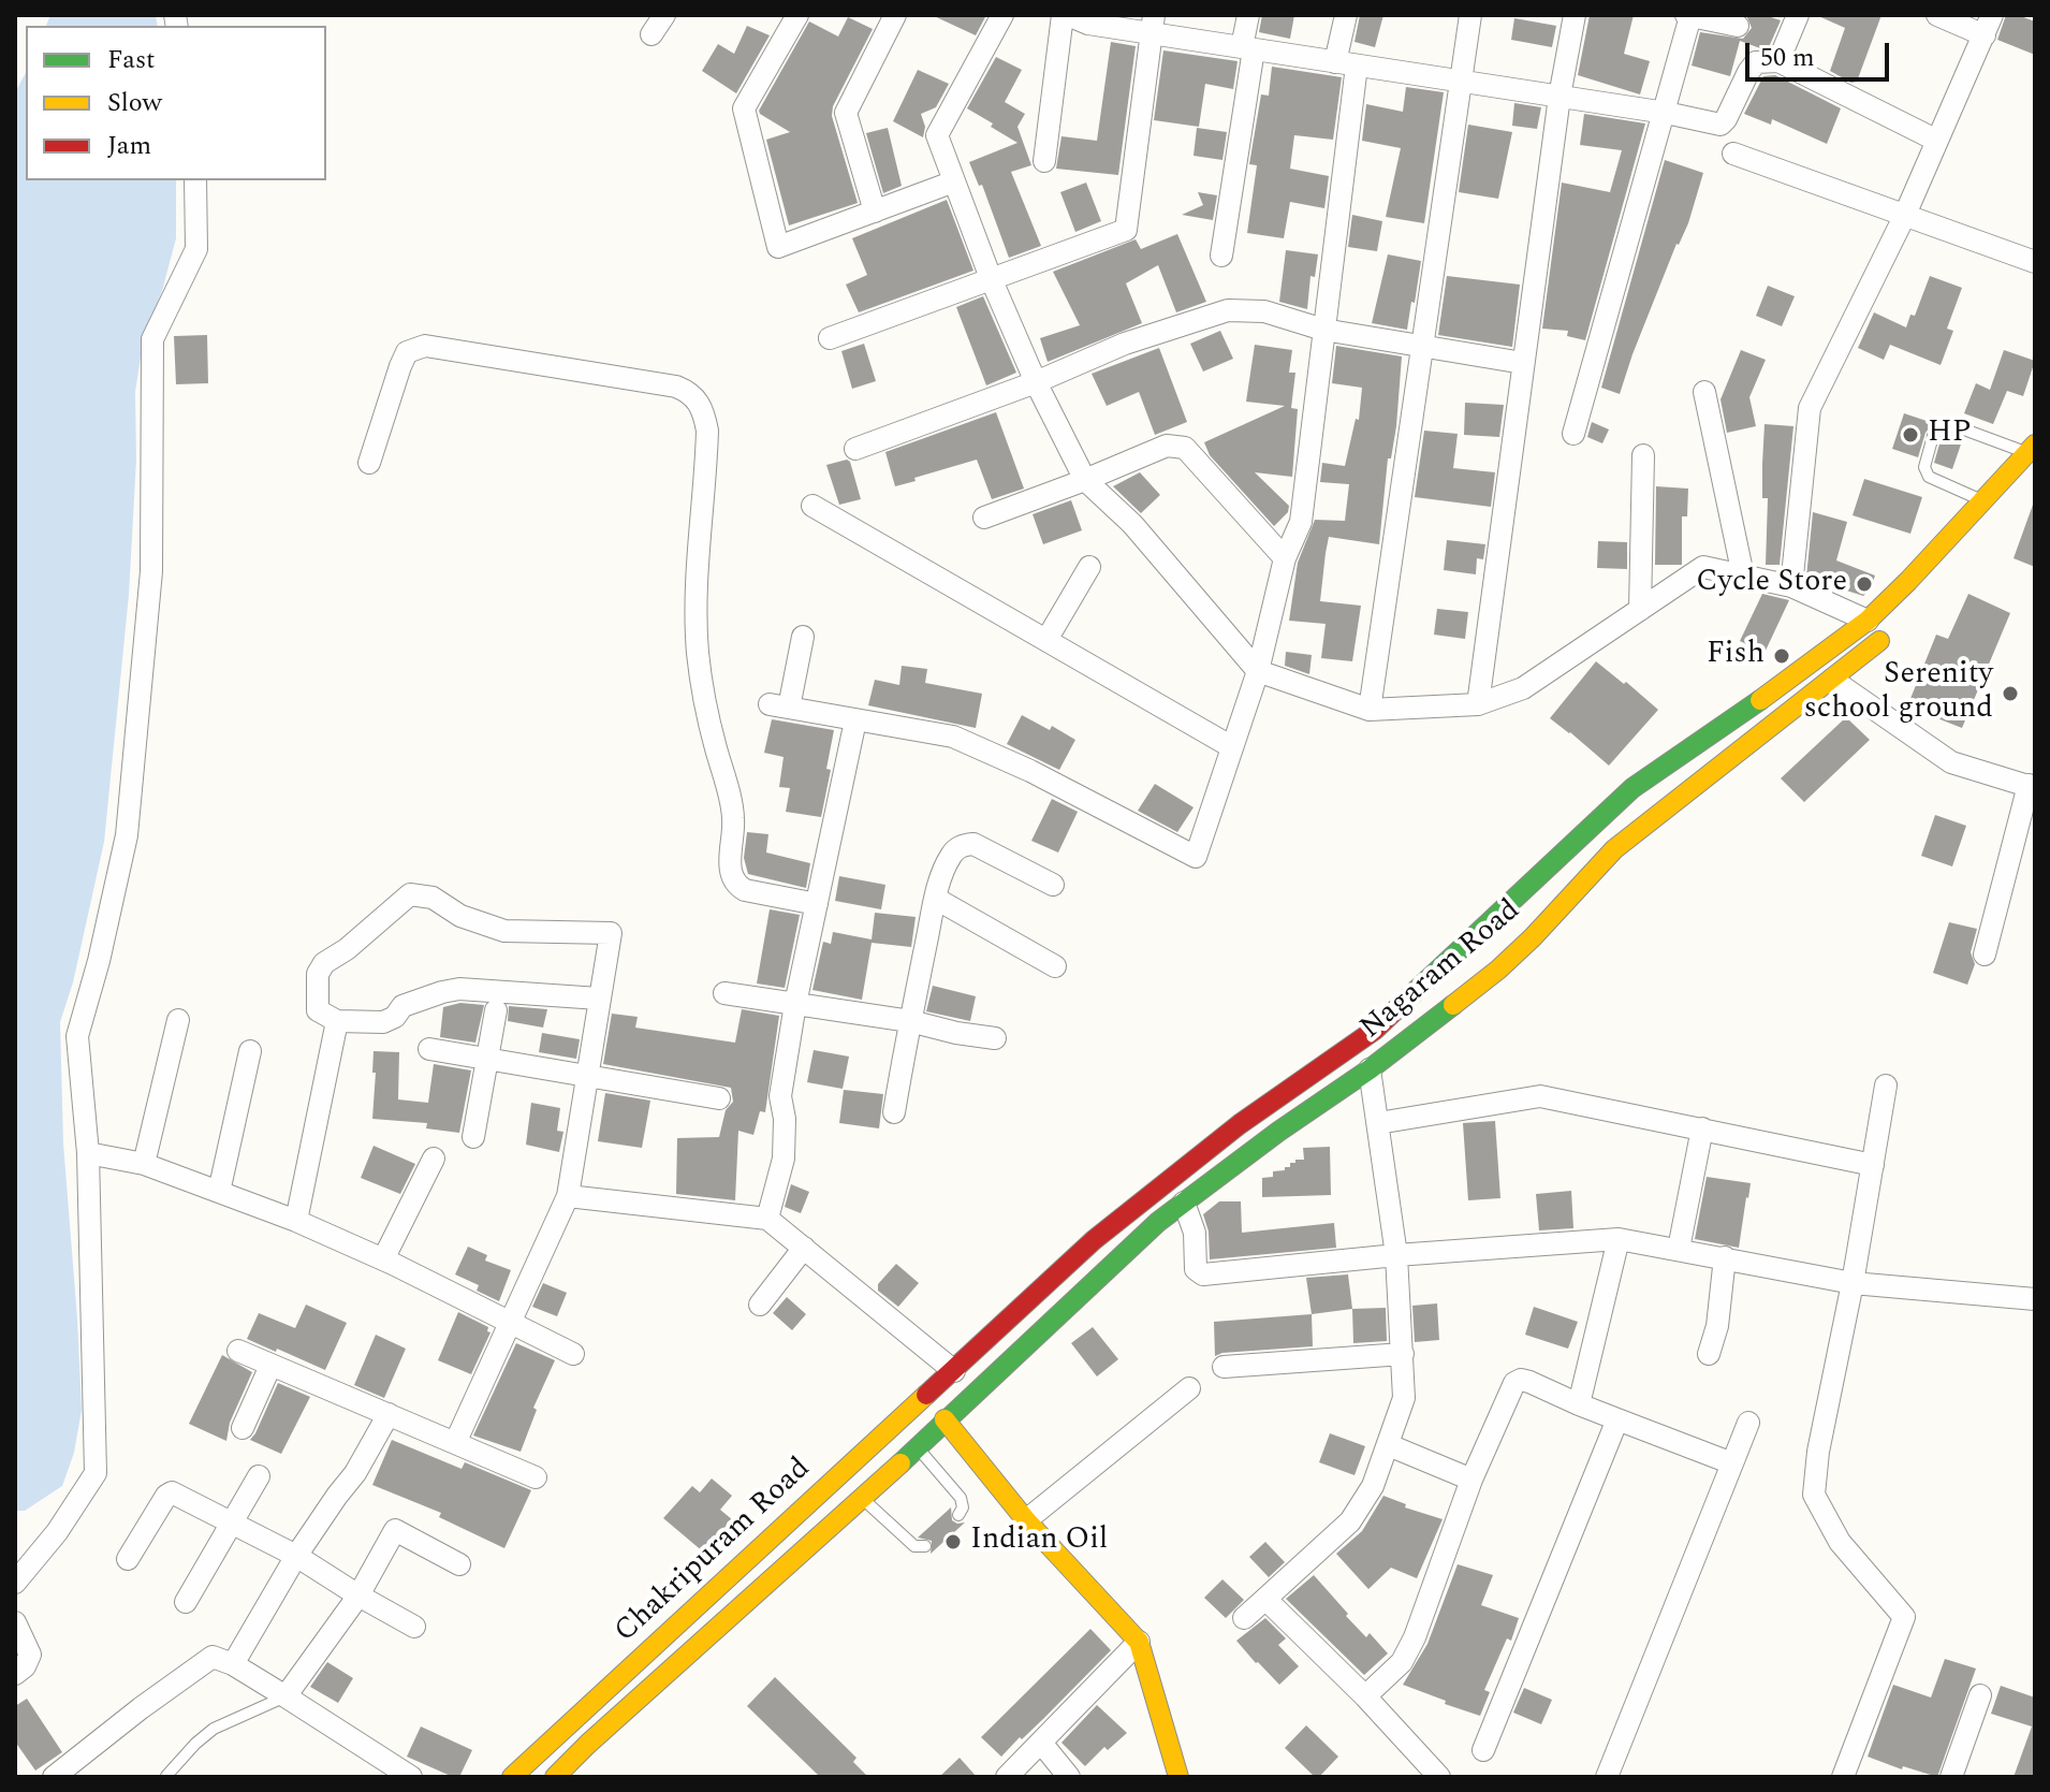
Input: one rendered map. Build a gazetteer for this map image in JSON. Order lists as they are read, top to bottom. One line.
{"streets":{"main road":["Nagaram Road","Chakripuram Road"]},"crossings":[["Nagaram Road","Chakripuram Road"]],"places":["HP","Cycle Store","Fish","Serenity school ground","Indian Oil"],"legend":["Fast","Slow","Jam"],"scale_bar":"50 m"}
